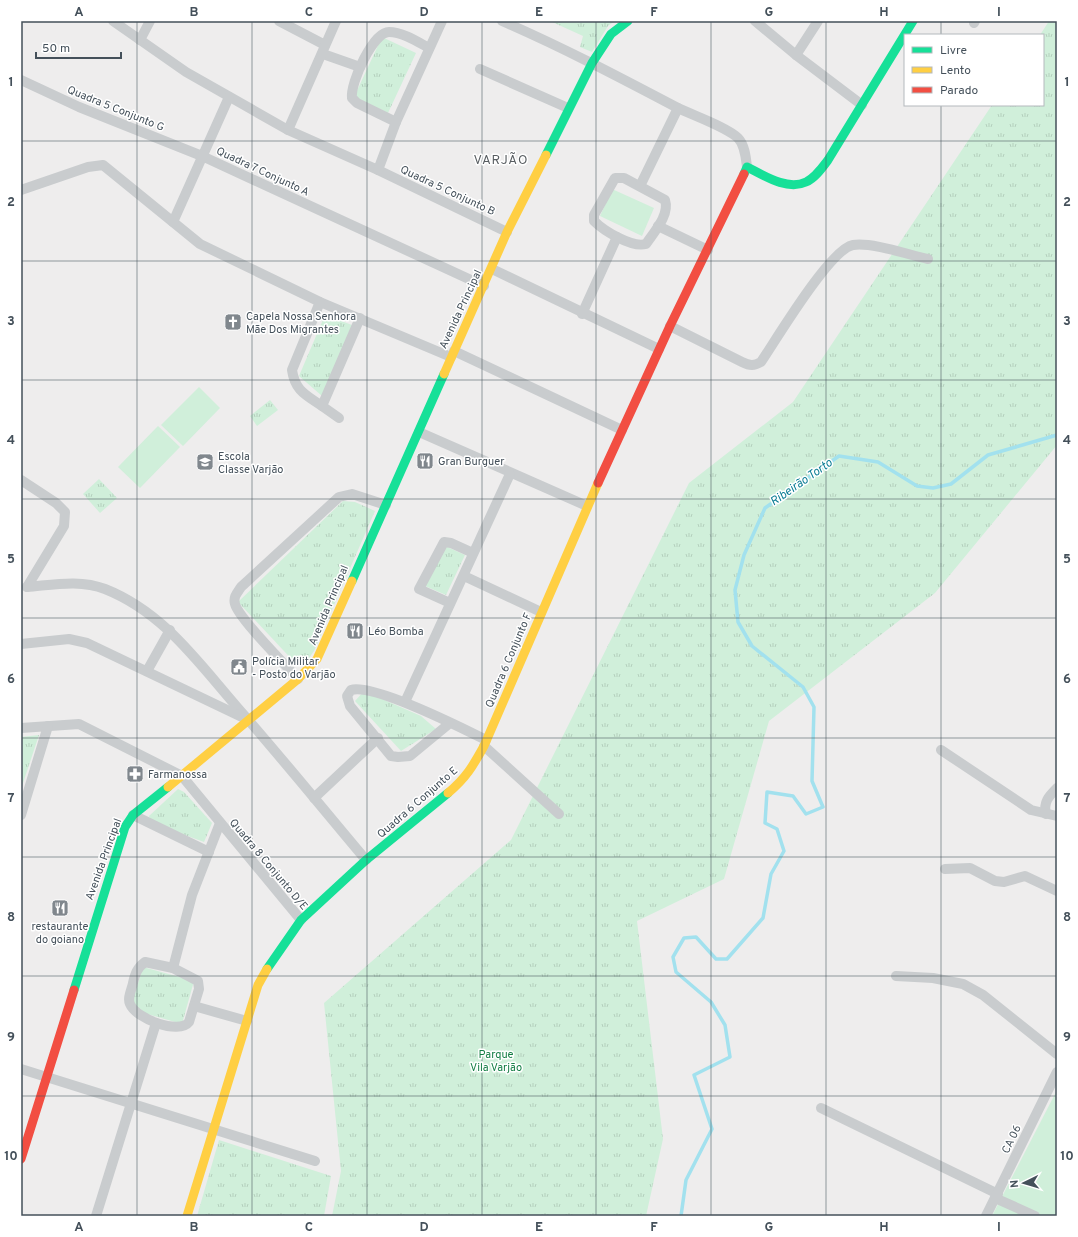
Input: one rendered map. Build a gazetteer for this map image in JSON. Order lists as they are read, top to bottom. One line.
{"streets":{"street":["Quadra 5 Conjunto G","Quadra 7 Conjunto A","Quadra 5 Conjunto B","Avenida Principal","Quadra 6 Conjunto F","Quadra 6 Conjunto E","Quadra 8 Conjunto D/E","CA 06"]},"crossings":[["Quadra 5 Conjunto G","Quadra 7 Conjunto A"],["Quadra 7 Conjunto A","Avenida Principal"],["Quadra 5 Conjunto B","Avenida Principal"],["Avenida Principal","Quadra 8 Conjunto D/E"],["Quadra 6 Conjunto F","Quadra 6 Conjunto E"],["Quadra 6 Conjunto E","Quadra 8 Conjunto D/E"]],"districts":["VARJÃO"],"water":["Ribeirão Torto"],"parks":["Parque Vila Varjão"],"places":{"church":["Capela Nossa Senhora Mãe Dos Migrantes"],"restaurant":["Gran Burguer","Léo Bomba","restaurante do goiano"],"school or university":["Escola Classe Varjão"],"public building":["Polícia Militar - Posto do Varjão"],"pharmacy":["Farmanossa"]},"legend":["Livre","Lento","Parado"],"scale_bar":"50 m","north":"left","grid":{"columns":["A","B","C","D","E","F","G","H","I"],"rows":["1","2","3","4","5","6","7","8","9","10"]}}
